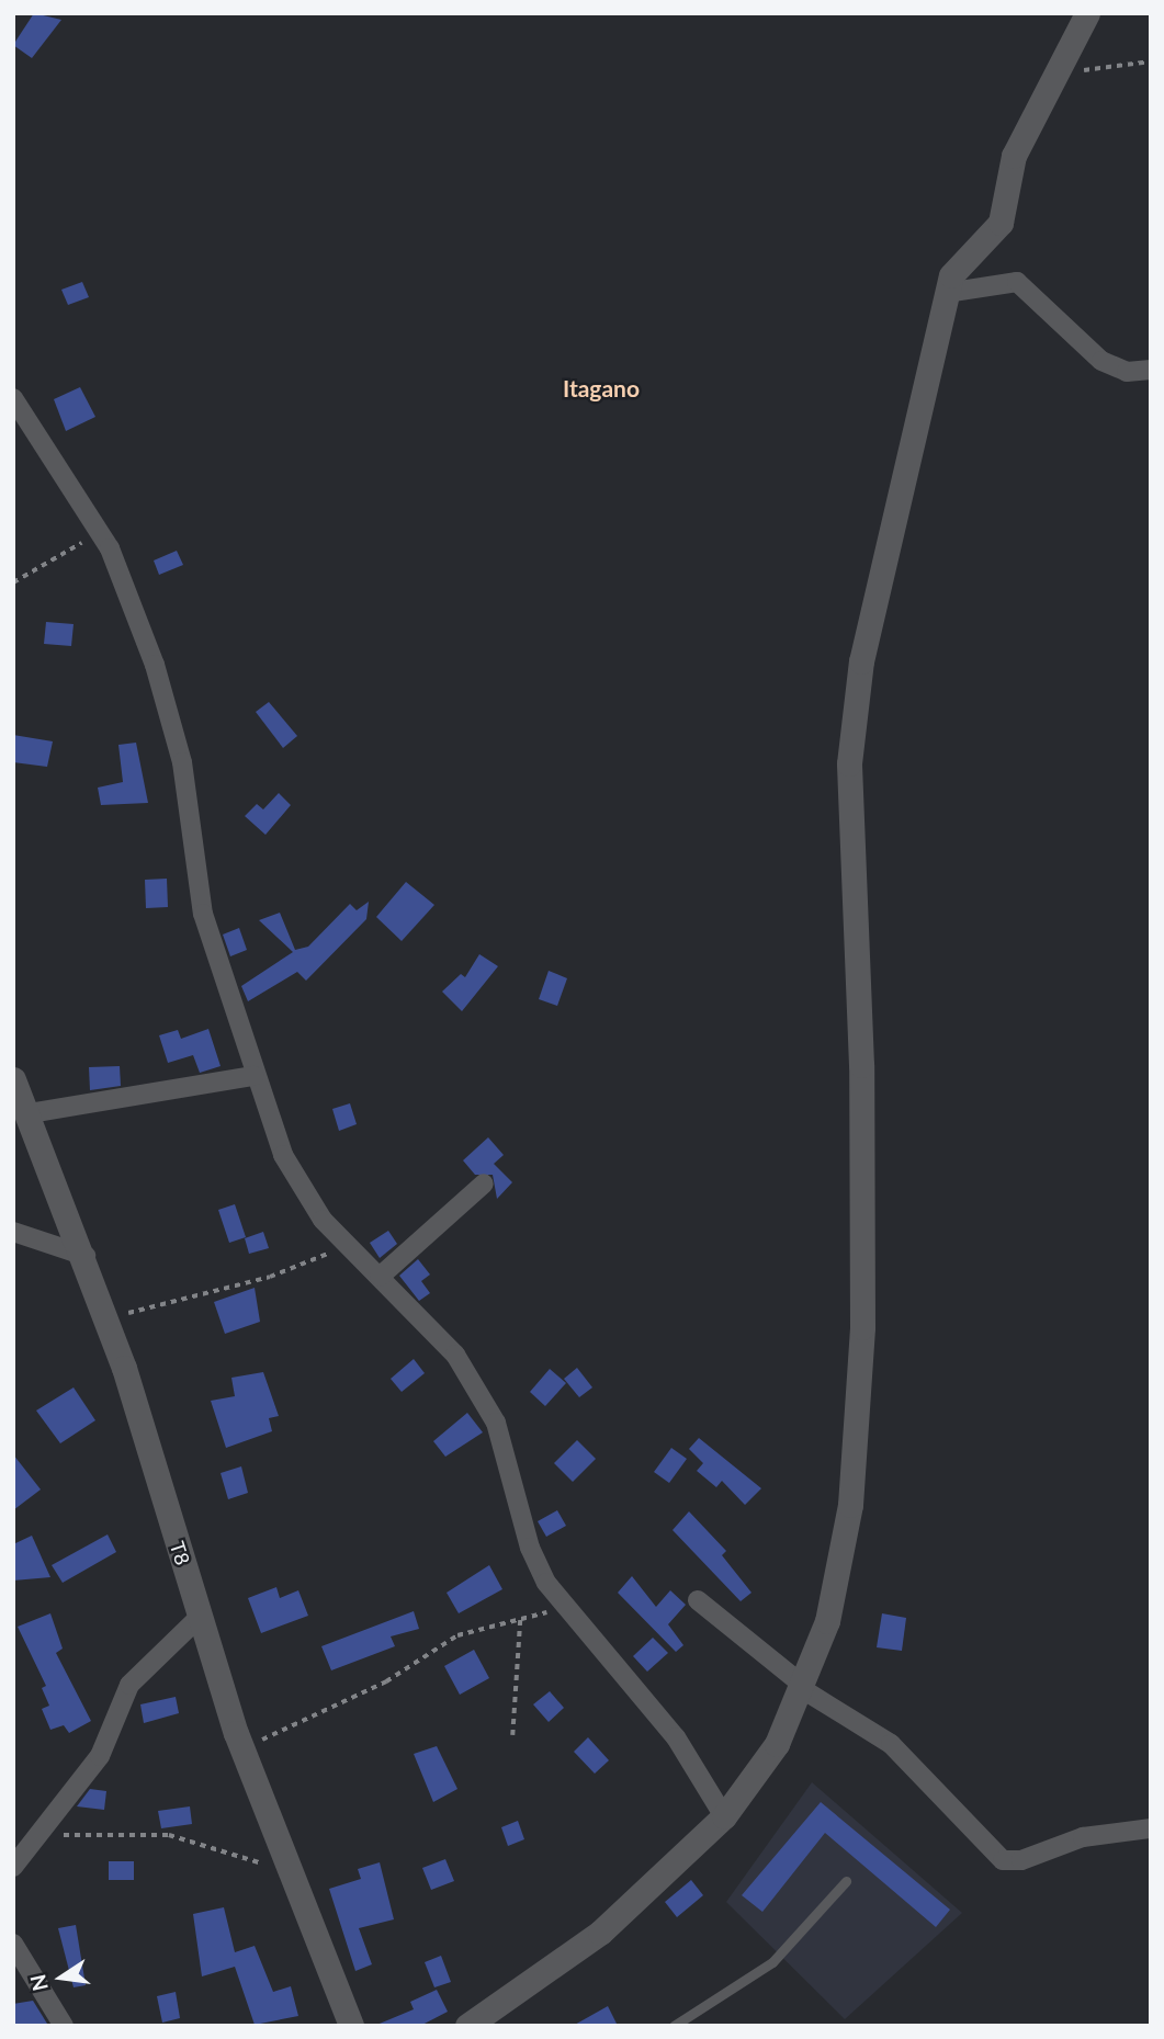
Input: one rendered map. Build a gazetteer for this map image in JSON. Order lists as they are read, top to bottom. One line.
{"streets":{"street":["T8"]},"districts":["Itagano"],"north":"left"}
